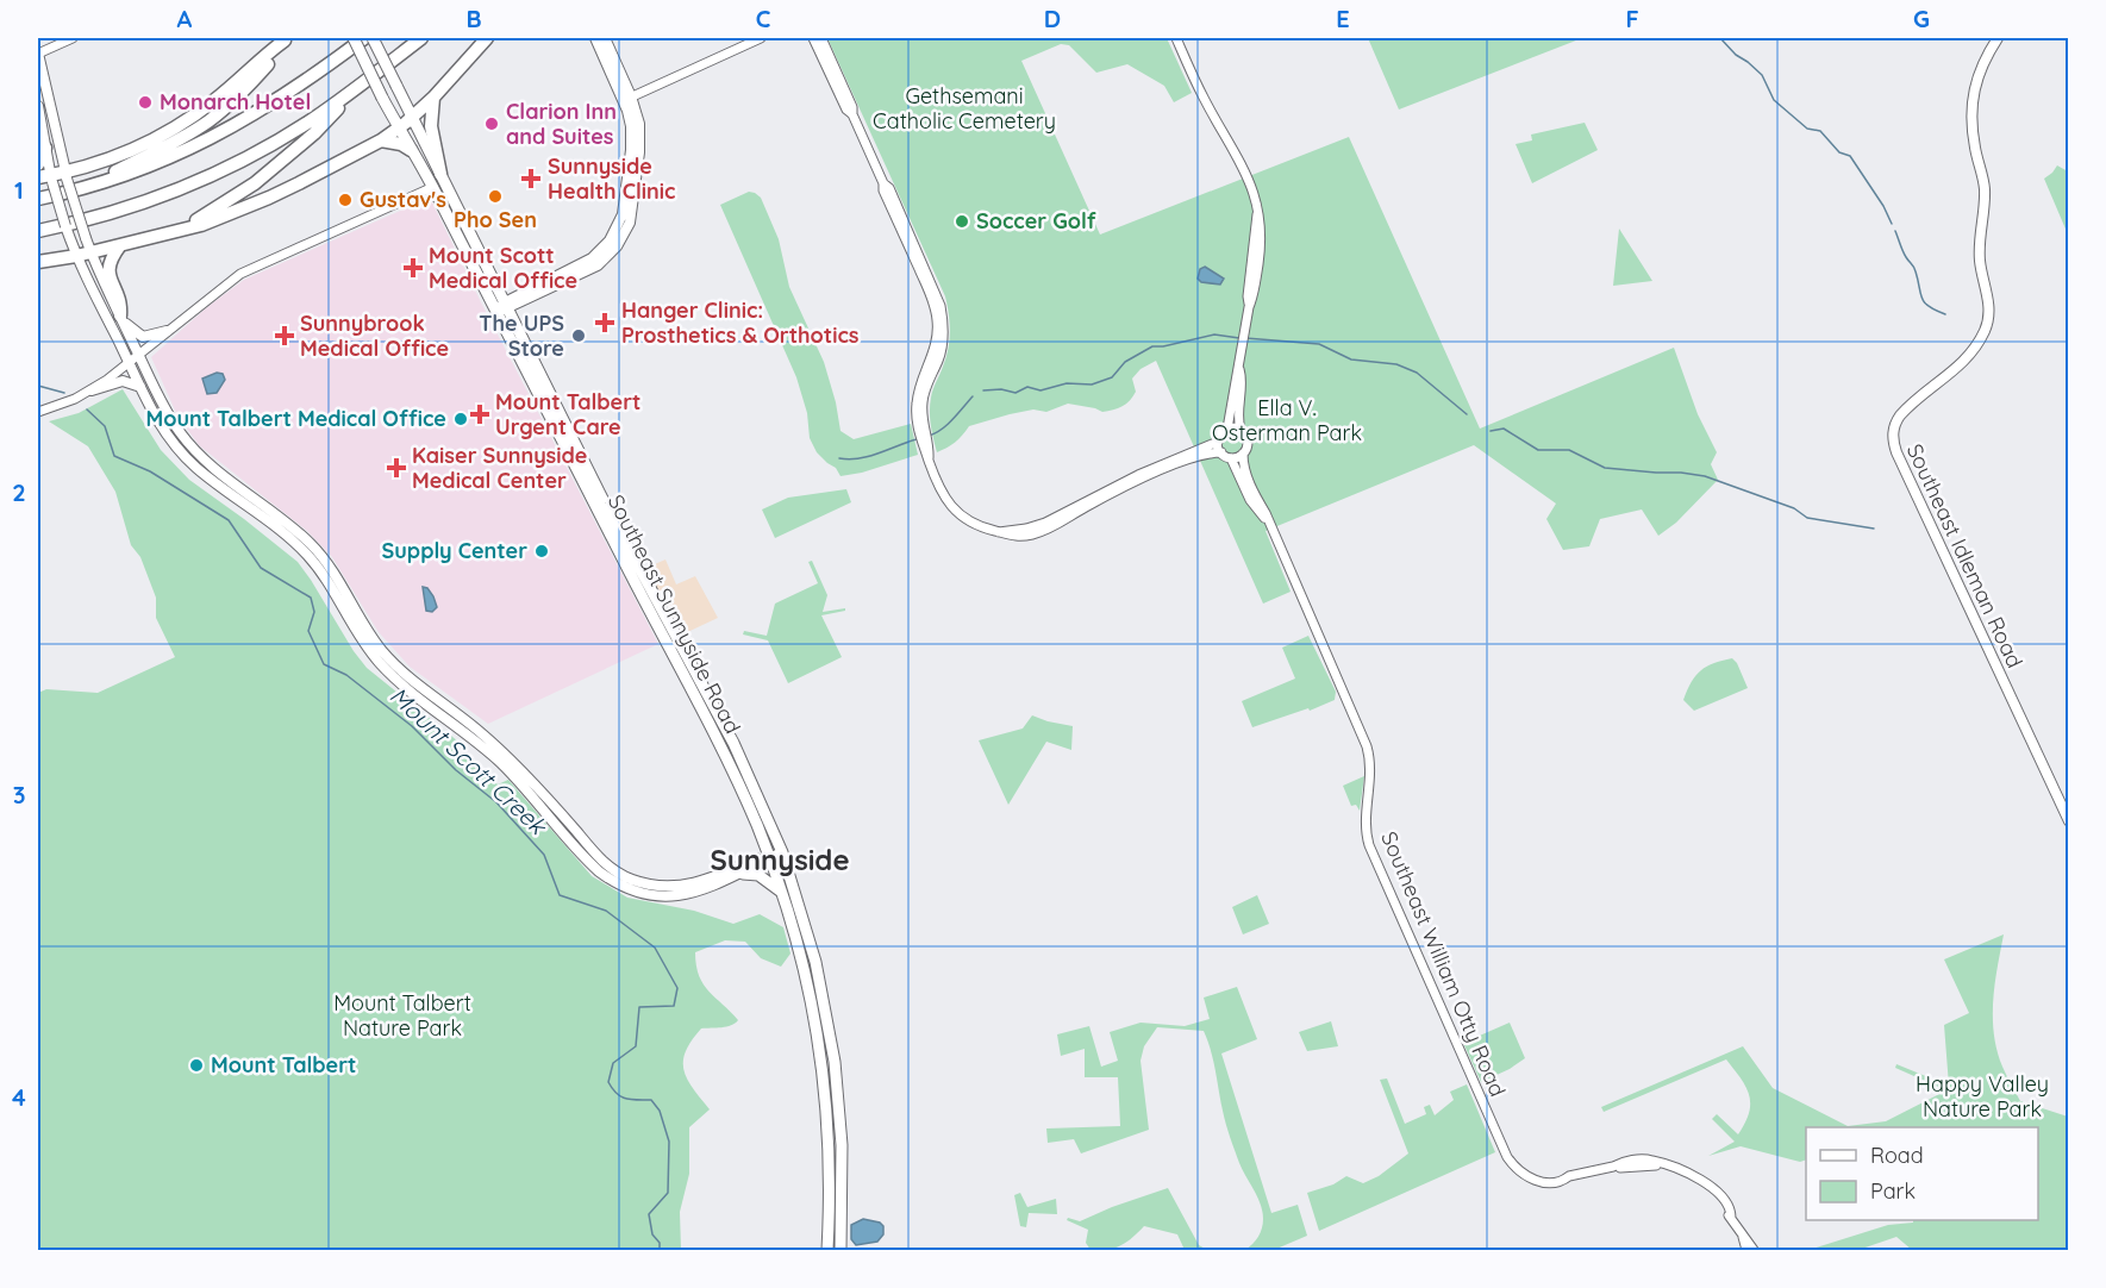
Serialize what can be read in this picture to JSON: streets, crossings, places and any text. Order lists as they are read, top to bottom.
{
  "streets": {
    "main road": ["Southeast Idleman Road", "Southeast Sunnyside Road"],
    "street": ["Southeast William Otty Road"]
  },
  "districts": ["Sunnyside"],
  "water": ["Mount Scott Creek"],
  "parks": [
    "Gethsemani Catholic Cemetery",
    "Ella V. Osterman Park",
    "Mount Talbert Nature Park",
    "Happy Valley Nature Park"
  ],
  "places": {
    "other": [
      "Monarch Hotel",
      "Clarion Inn and Suites",
      "Pho Sen",
      "Gustav's",
      "Soccer Golf",
      "The UPS Store",
      "Mount Talbert Medical Office",
      "Supply Center",
      "Mount Talbert"
    ],
    "health": [
      "Sunnyside Health Clinic",
      "Mount Scott Medical Office",
      "Hanger Clinic: Prosthetics & Orthotics",
      "Sunnybrook Medical Office",
      "Mount Talbert Urgent Care",
      "Kaiser Sunnyside Medical Center"
    ]
  },
  "legend": ["Road", "Park"],
  "grid": {
    "columns": [
      "A",
      "B",
      "C",
      "D",
      "E",
      "F",
      "G"
    ],
    "rows": [
      "1",
      "2",
      "3",
      "4"
    ]
  }
}
